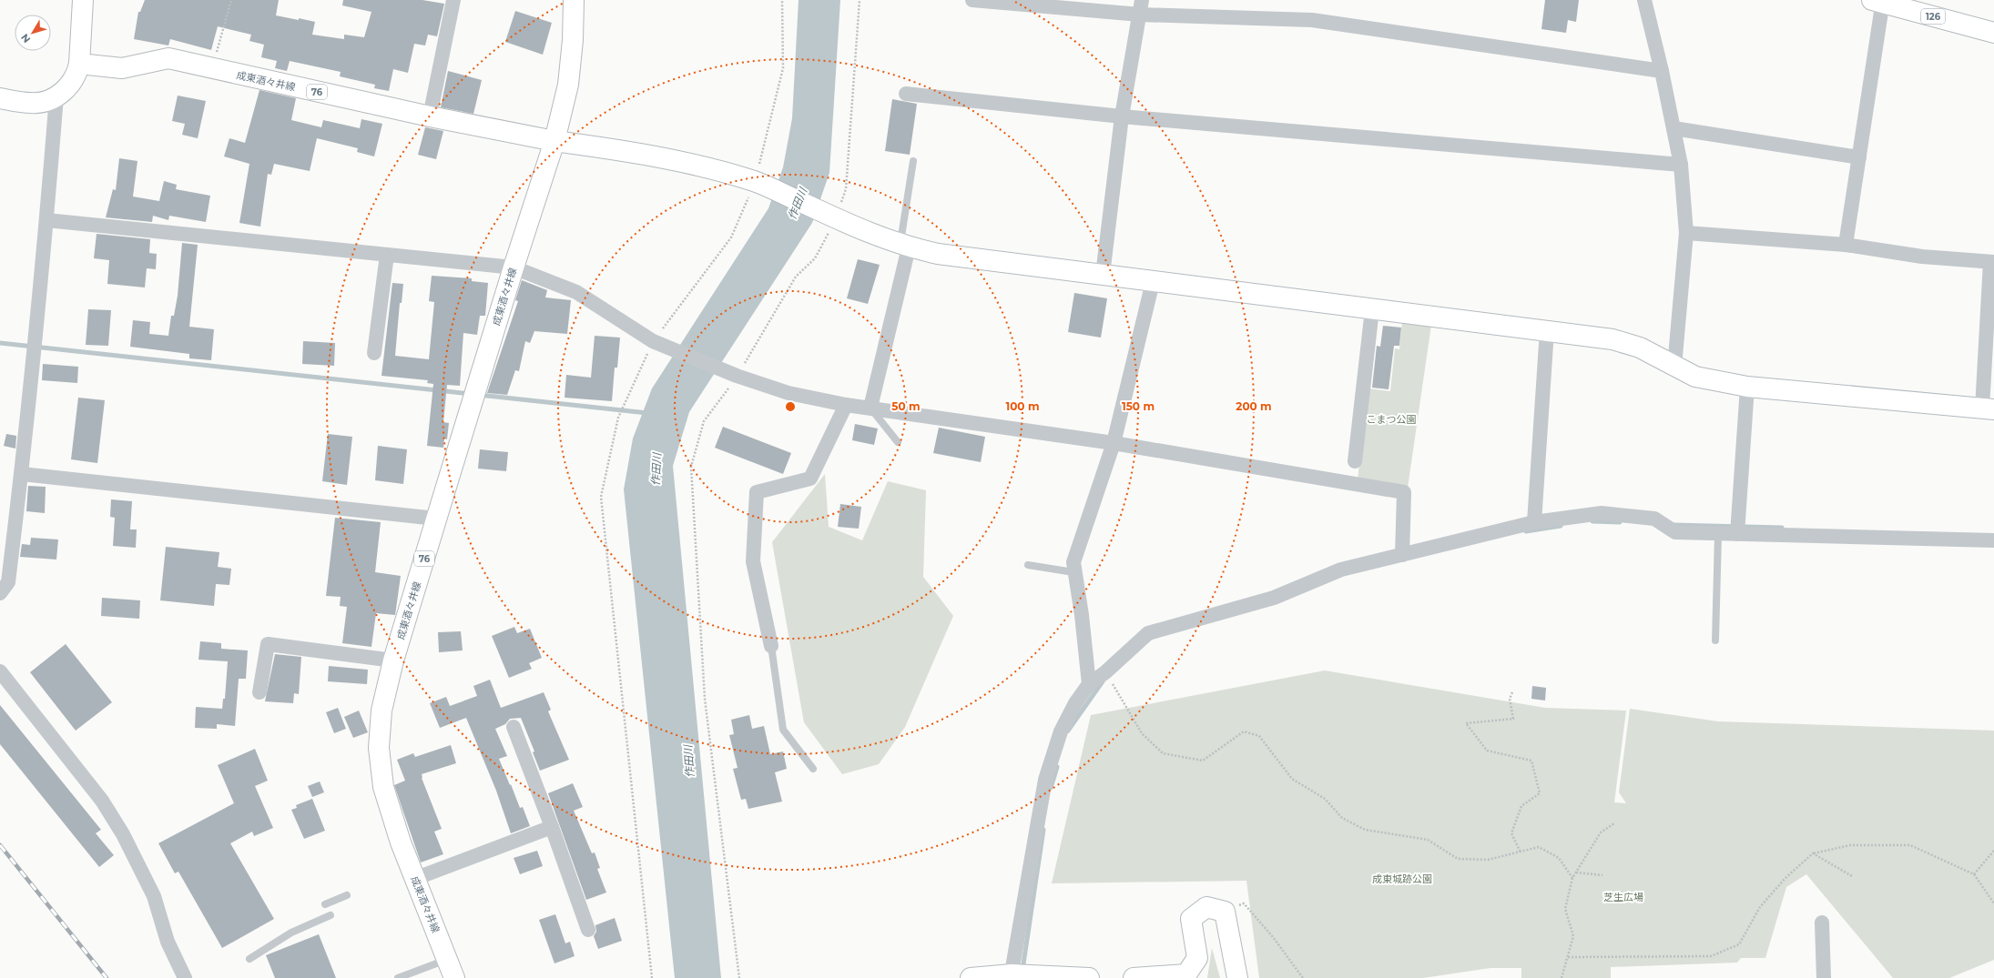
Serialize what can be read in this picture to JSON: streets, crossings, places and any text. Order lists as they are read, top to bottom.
{
  "streets": {
    "main road": ["126", "成東酒々井線", "76"]
  },
  "water": ["作田川"],
  "parks": ["こまつ公園", "成東城跡公園", "芝生広場"],
  "north": "bottom left",
  "rings": [
    "50 m",
    "100 m",
    "150 m",
    "200 m"
  ]
}
